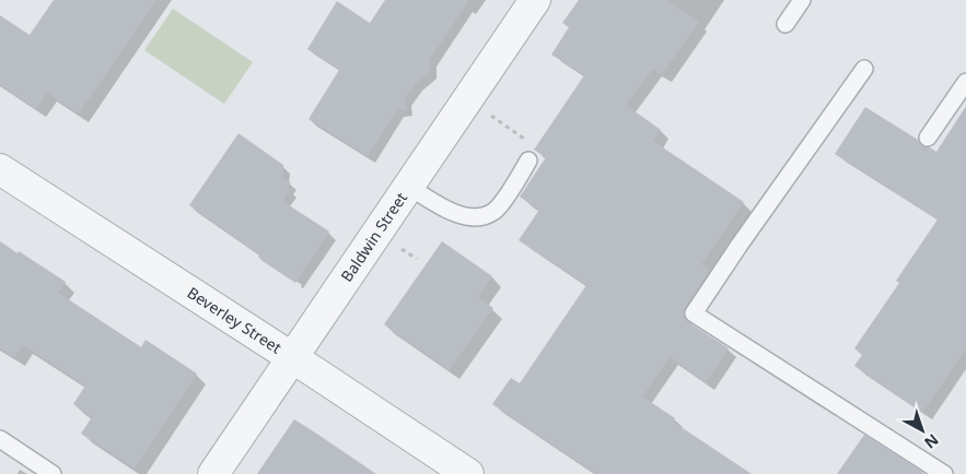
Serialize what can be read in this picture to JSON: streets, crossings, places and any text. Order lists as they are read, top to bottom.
{
  "streets": {
    "street": ["Baldwin Street", "Beverley Street"]
  },
  "crossings": [
    ["Baldwin Street", "Beverley Street"]
  ],
  "north": "bottom right"
}
